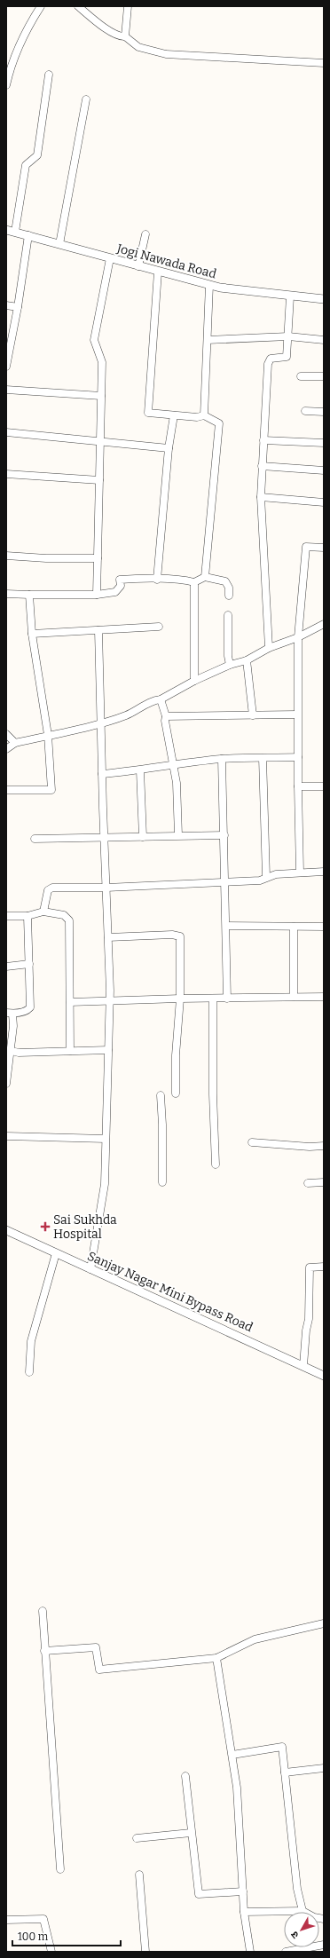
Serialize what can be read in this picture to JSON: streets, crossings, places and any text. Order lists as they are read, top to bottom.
{
  "streets": {
    "street": ["Jogi Nawada Road", "Sanjay Nagar Mini Bypass Road"]
  },
  "places": {
    "health": ["Sai Sukhda Hospital"]
  },
  "scale_bar": "100 m",
  "north": "bottom left"
}
